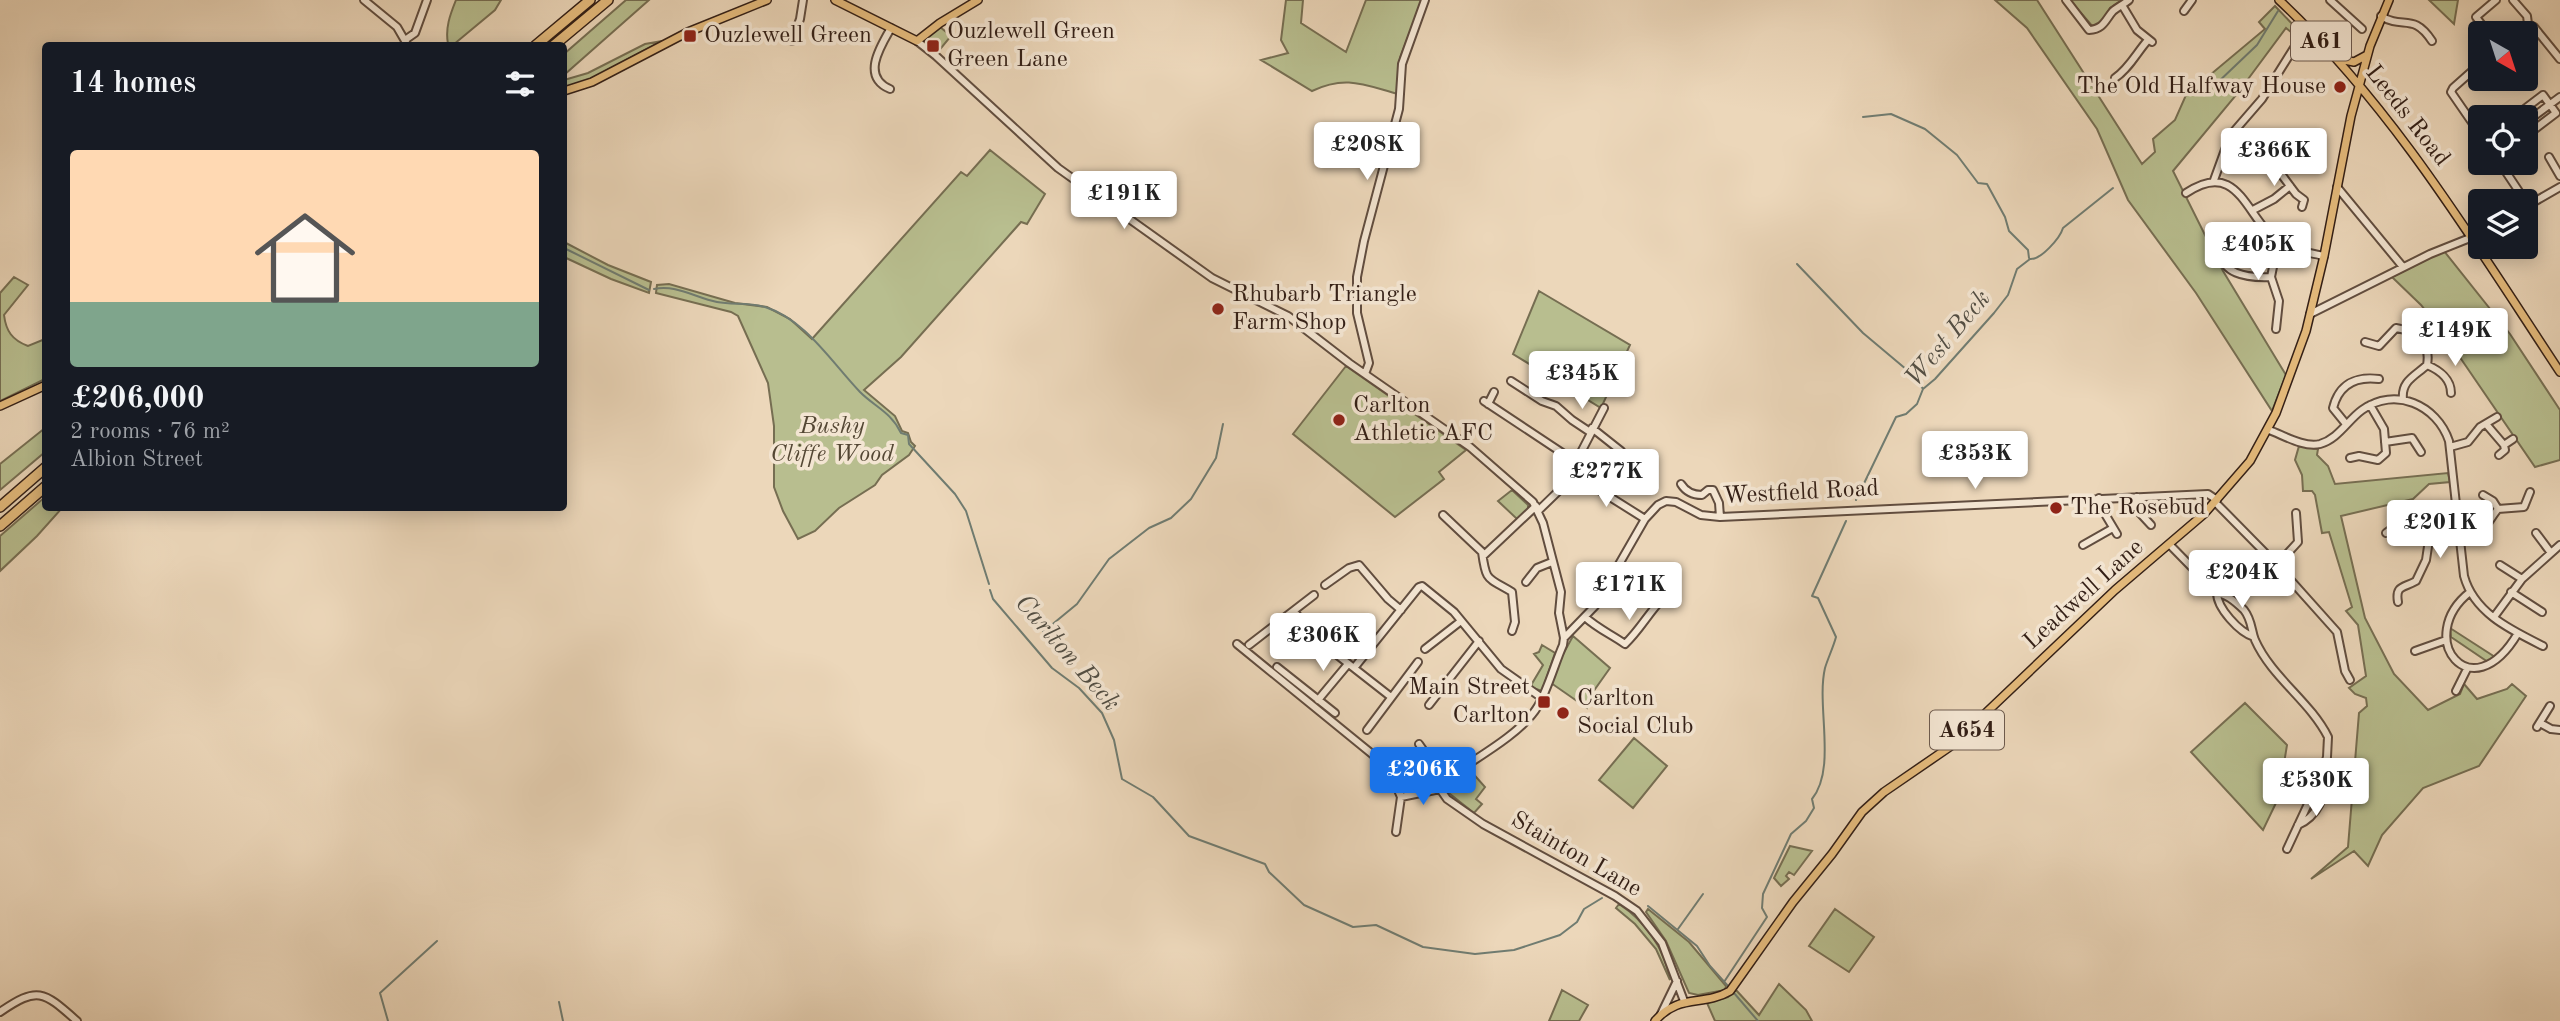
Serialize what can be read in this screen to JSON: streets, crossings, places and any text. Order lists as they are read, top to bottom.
{
  "streets": {
    "main road": [
      "A61",
      "Leeds Road",
      "Leadwell Lane",
      "A654"
    ],
    "street": ["Westfield Road", "Stainton Lane"]
  },
  "crossings": [
    ["Leeds Road", "Leadwell Lane"],
    ["Leeds Road", "A654"],
    ["Westfield Road", "Leadwell Lane"],
    ["Leadwell Lane", "A654"],
    ["Leadwell Lane", "Stainton Lane"]
  ],
  "water": ["West Beck", "Carlton Beck"],
  "parks": ["Bushy Cliffe Wood"],
  "places": {
    "transit": ["Ouzlewell Green", "Ouzlewell Green Green Lane", "Main Street Carlton"],
    "other": [
      "The Old Halfway House",
      "Rhubarb Triangle Farm Shop",
      "Carlton Athletic AFC",
      "The Rosebud",
      "Carlton Social Club"
    ]
  },
  "north": "bottom right",
  "page": {
    "heading": "14 homes",
    "price": [
      "£208K",
      "£366K",
      "£191K",
      "£405K",
      "£149K",
      "£345K",
      "£353K",
      "£277K",
      "£201K",
      "£204K",
      "£171K",
      "£306K",
      "£206K",
      "£530K"
    ],
    "list": [
      {
        "name": "£206,000",
        "note": "2 rooms · 76 m² · Albion Street"
      }
    ]
  }
}
